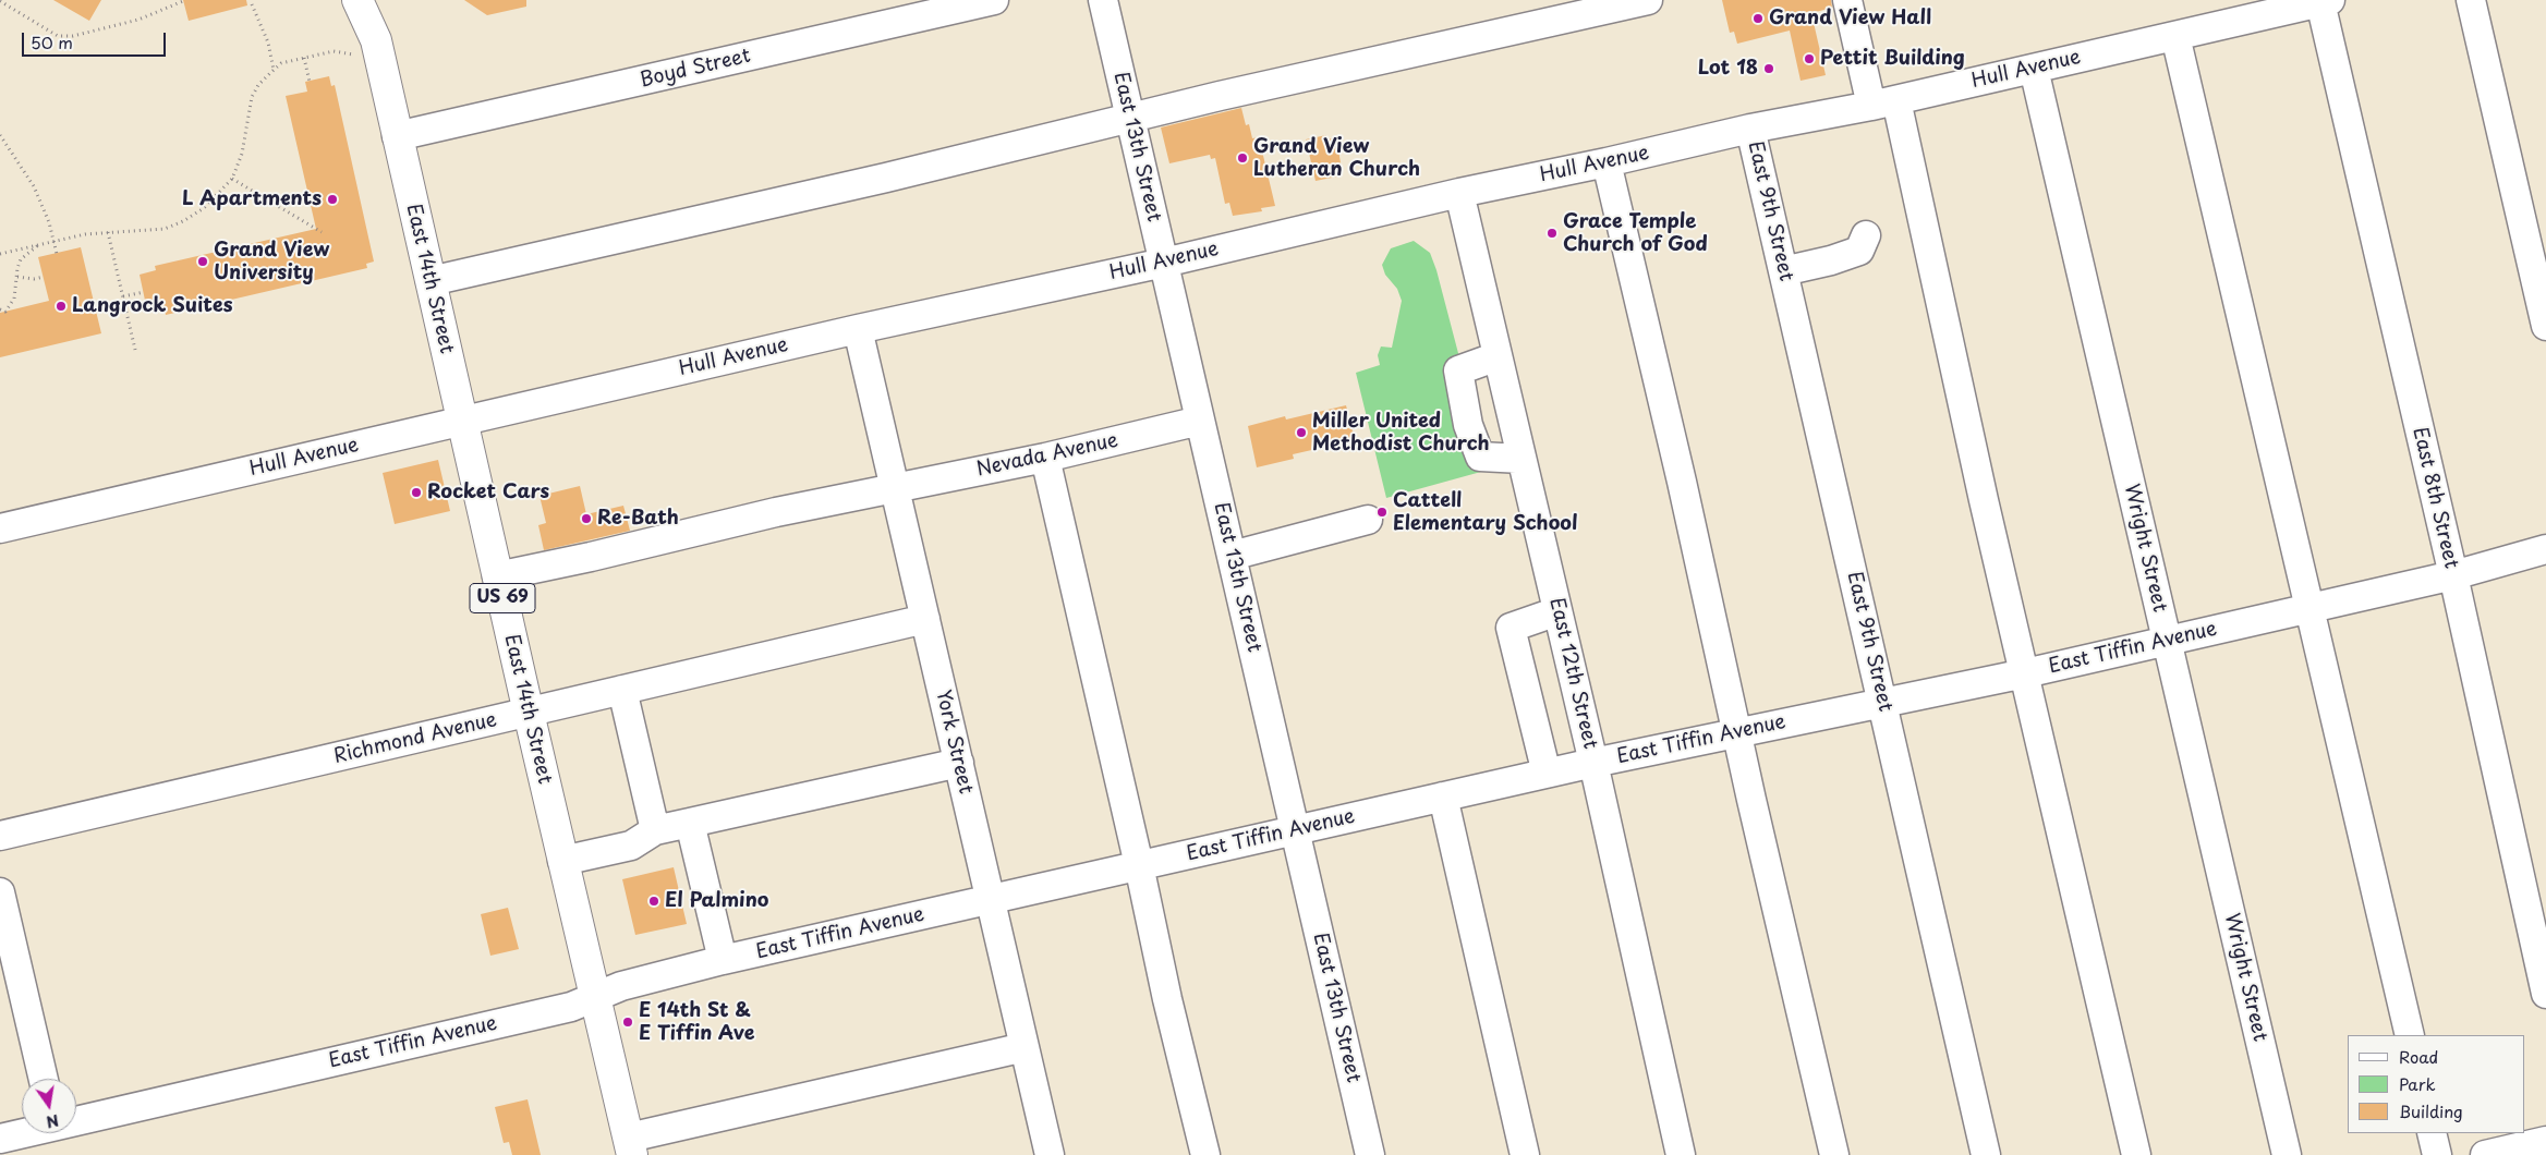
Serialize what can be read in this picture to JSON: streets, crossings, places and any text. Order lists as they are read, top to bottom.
{
  "streets": {
    "main road": ["East 14th Street", "US 69"],
    "street": [
      "Boyd Street",
      "Hull Avenue",
      "East 13th Street",
      "East 9th Street",
      "Nevada Avenue",
      "East 8th Street",
      "Wright Street",
      "East Tiffin Avenue",
      "East 12th Street",
      "Richmond Avenue",
      "York Street"
    ]
  },
  "crossings": [
    ["Boyd Street", "East 14th Street"],
    ["Hull Avenue", "East 13th Street"],
    ["Hull Avenue", "East 9th Street"],
    ["Hull Avenue", "East 14th Street"],
    ["Hull Avenue", "East 8th Street"],
    ["Hull Avenue", "Wright Street"],
    ["Hull Avenue", "East 12th Street"],
    ["Hull Avenue", "York Street"],
    ["East 13th Street", "Nevada Avenue"],
    ["East 13th Street", "East Tiffin Avenue"],
    ["East 9th Street", "East Tiffin Avenue"],
    ["East 14th Street", "Nevada Avenue"],
    ["East 14th Street", "East Tiffin Avenue"],
    ["East 14th Street", "Richmond Avenue"],
    ["Nevada Avenue", "York Street"],
    ["East 8th Street", "East Tiffin Avenue"],
    ["Wright Street", "East Tiffin Avenue"],
    ["East Tiffin Avenue", "East 12th Street"],
    ["East Tiffin Avenue", "York Street"],
    ["Richmond Avenue", "York Street"]
  ],
  "places": [
    "Grand View Hall",
    "Pettit Building",
    "Lot 18",
    "Grand View Lutheran Church",
    "L Apartments",
    "Grace Temple Church of God",
    "Grand View University",
    "Langrock Suites",
    "Miller United Methodist Church",
    "Rocket Cars",
    "Cattell Elementary School",
    "Re-Bath",
    "El Palmino",
    "E 14th St & E Tiffin Ave"
  ],
  "legend": ["Road", "Park", "Building"],
  "scale_bar": "50 m",
  "north": "bottom"
}
